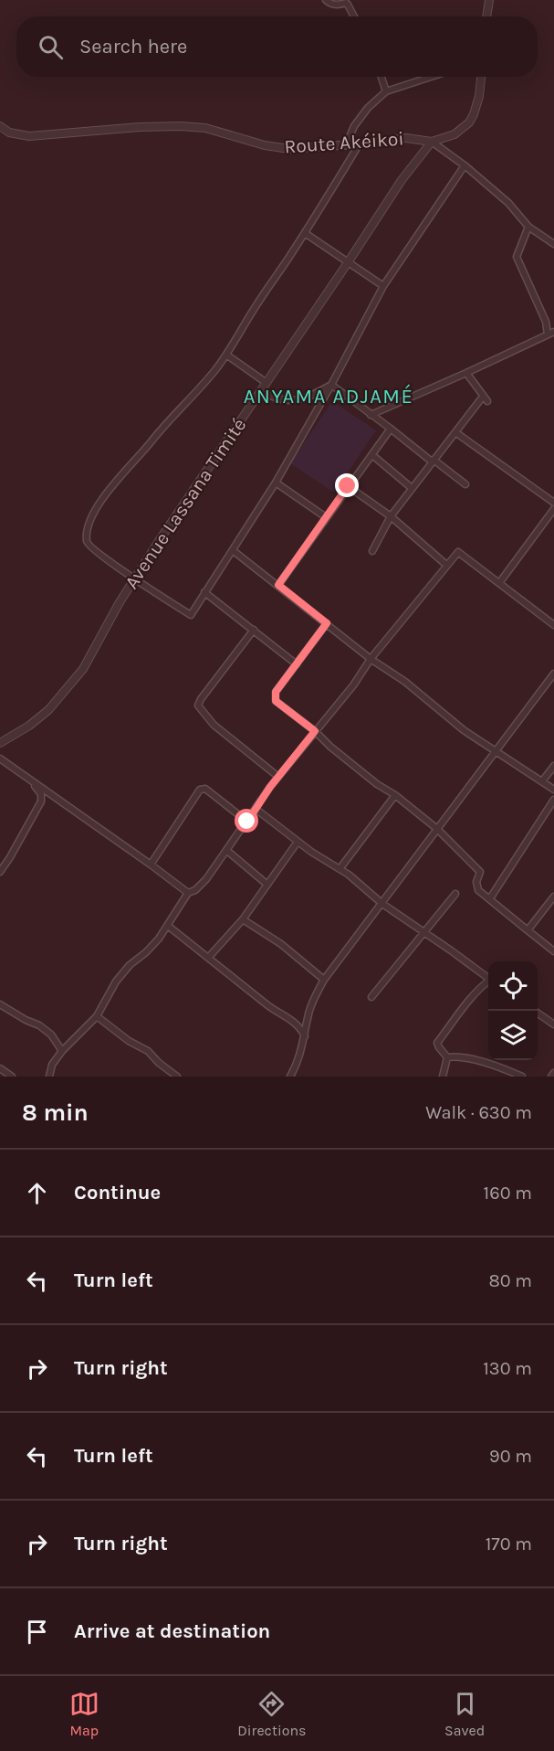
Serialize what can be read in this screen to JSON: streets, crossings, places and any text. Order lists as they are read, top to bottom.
{
  "streets": {
    "street": ["Route Akéikoi", "Avenue Lassana Timité"]
  },
  "crossings": [
    ["Route Akéikoi", "Avenue Lassana Timité"]
  ],
  "districts": ["ANYAMA ADJAMÉ"],
  "page": {
    "search": "Search here",
    "heading": ["8 min", "Walk · 630 m"],
    "list": [
      ["Continue", "160 m"],
      ["Turn left", "80 m"],
      ["Turn right", "130 m"],
      ["Turn left", "90 m"],
      ["Turn right", "170 m"],
      "Arrive at destination"
    ],
    "nav": ["Map", "Directions", "Saved"]
  }
}
